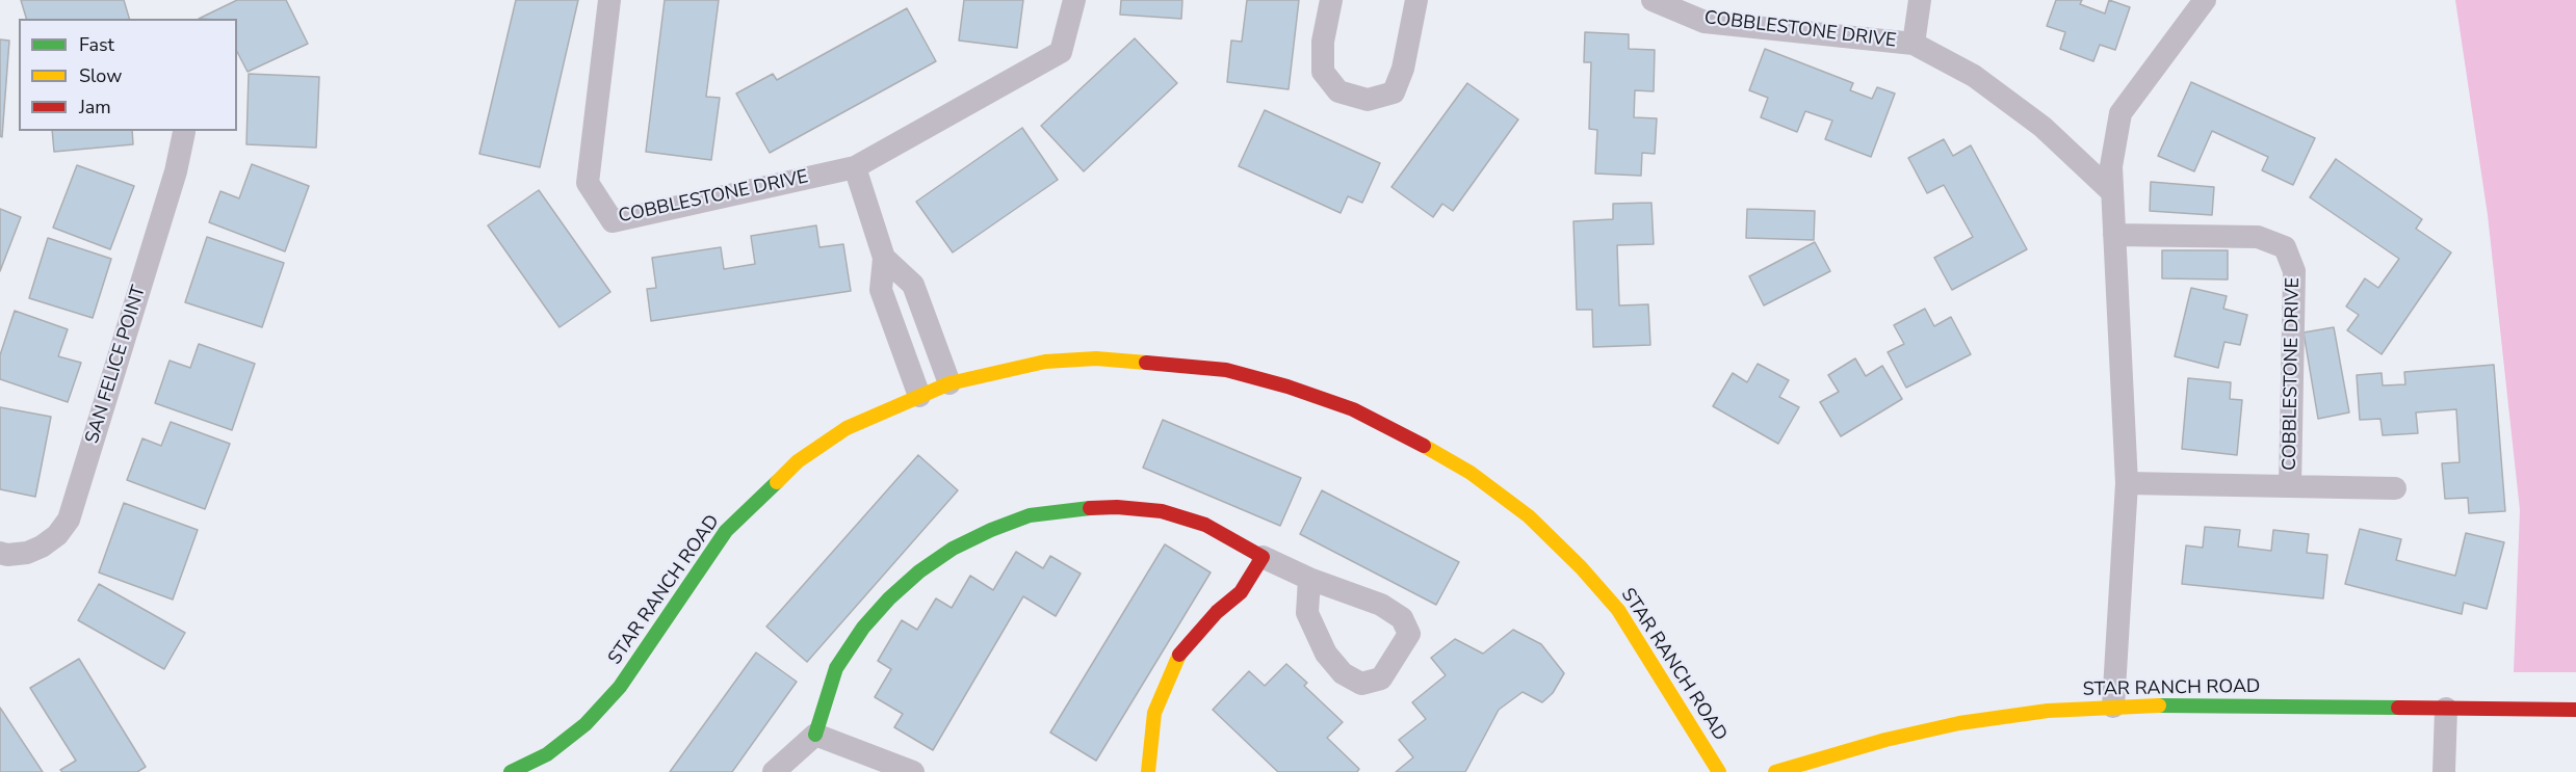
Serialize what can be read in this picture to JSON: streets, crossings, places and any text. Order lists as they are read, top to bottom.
{
  "streets": {
    "street": ["COBBLESTONE DRIVE", "SAN FELICE POINT", "STAR RANCH ROAD"]
  },
  "legend": ["Fast", "Slow", "Jam"]
}
